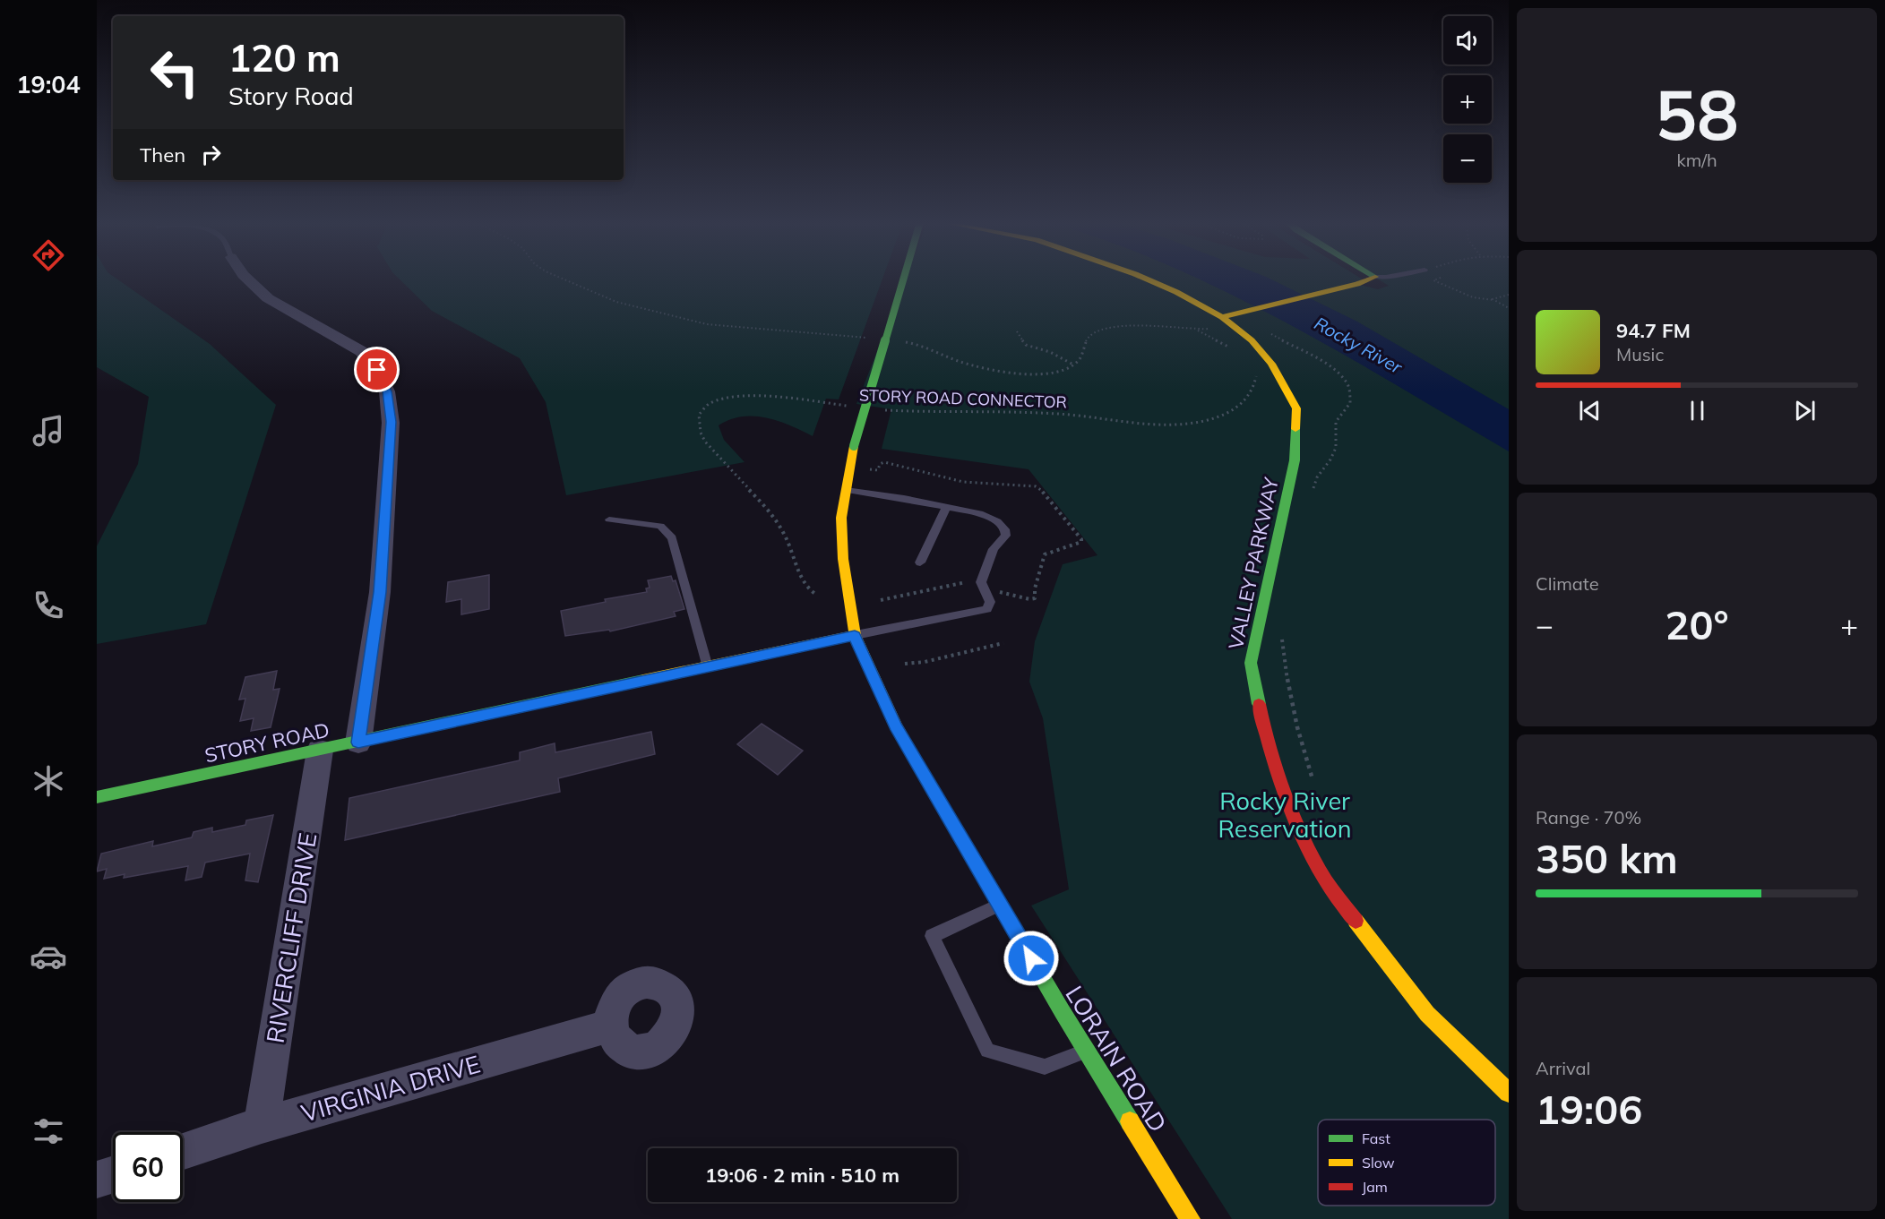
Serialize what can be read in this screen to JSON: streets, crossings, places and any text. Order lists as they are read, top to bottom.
{
  "streets": {
    "street": [
      "VALLEY PARKWAY",
      "STORY ROAD",
      "RIVERCLIFF DRIVE",
      "LORAIN ROAD",
      "VIRGINIA DRIVE"
    ],
    "path": ["STORY ROAD CONNECTOR"]
  },
  "crossings": [
    ["STORY ROAD", "RIVERCLIFF DRIVE"],
    ["STORY ROAD", "LORAIN ROAD"],
    ["RIVERCLIFF DRIVE", "VIRGINIA DRIVE"]
  ],
  "water": ["Rocky River"],
  "parks": ["Rocky River Reservation"],
  "legend": ["Fast", "Slow", "Jam"],
  "page": {
    "tabs": "19:04",
    "tile": [
      ["58", "km/h"],
      "Climate",
      ["Range · 70%", "350 km"],
      ["Arrival", "19:06"]
    ],
    "map_buttons": ["+", "−"],
    "turn": ["120 m", "Story Road"],
    "then": "Then",
    "song": ["94.7 FM", "Music"],
    "heat": ["−", "20°", "+"],
    "limit": "60",
    "trip": "19:06 · 2 min · 510 m"
  }
}
